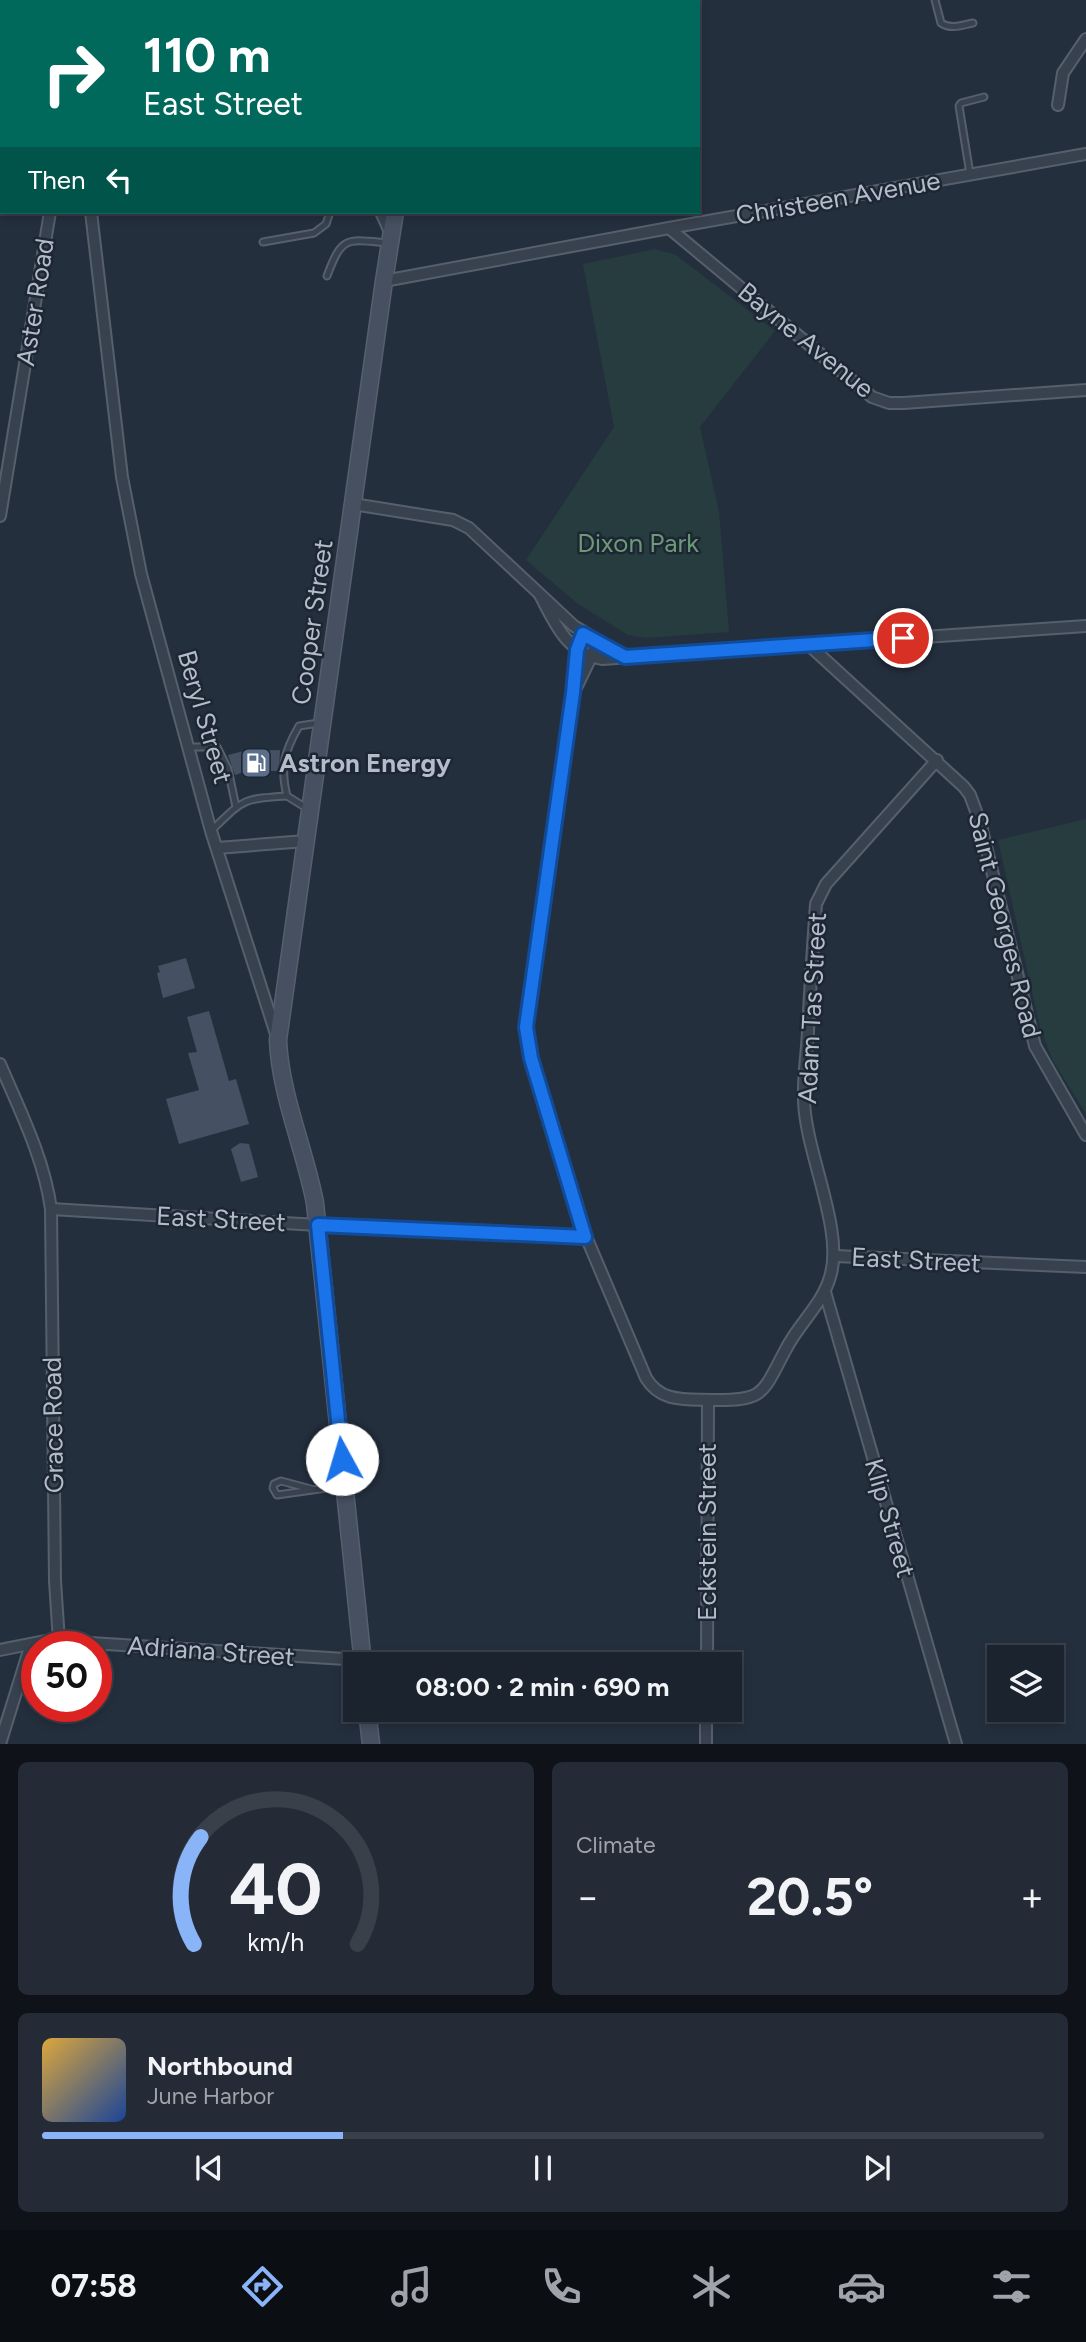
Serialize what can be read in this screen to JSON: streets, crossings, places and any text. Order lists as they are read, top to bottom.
{
  "streets": {
    "main road": ["Cooper Street", "Beryl Street"],
    "street": [
      "Christeen Avenue",
      "Aster Road",
      "Bayne Avenue",
      "Saint Georges Road",
      "Adam Tas Street",
      "East Street",
      "Grace Road",
      "Klip Street",
      "Eckstein Street",
      "Adriana Street"
    ]
  },
  "crossings": [
    ["Christeen Avenue", "Bayne Avenue"],
    ["Christeen Avenue", "Cooper Street"],
    ["Cooper Street", "Beryl Street"],
    ["Beryl Street", "East Street"],
    ["Saint Georges Road", "Adam Tas Street"],
    ["Adam Tas Street", "East Street"],
    ["East Street", "Grace Road"],
    ["East Street", "Klip Street"],
    ["East Street", "Eckstein Street"]
  ],
  "parks": ["Dixon Park"],
  "places": {
    "fuel station": ["Astron Energy"]
  },
  "page": {
    "turn": ["110 m", "East Street"],
    "then": "Then",
    "limit": "50",
    "trip": "08:00 · 2 min · 690 m",
    "tile": "Climate",
    "heat": ["−", "20.5°", "+"],
    "song": ["Northbound", "June Harbor"],
    "tabs": "07:58",
    "gauge": ["40", "km/h"]
  }
}
